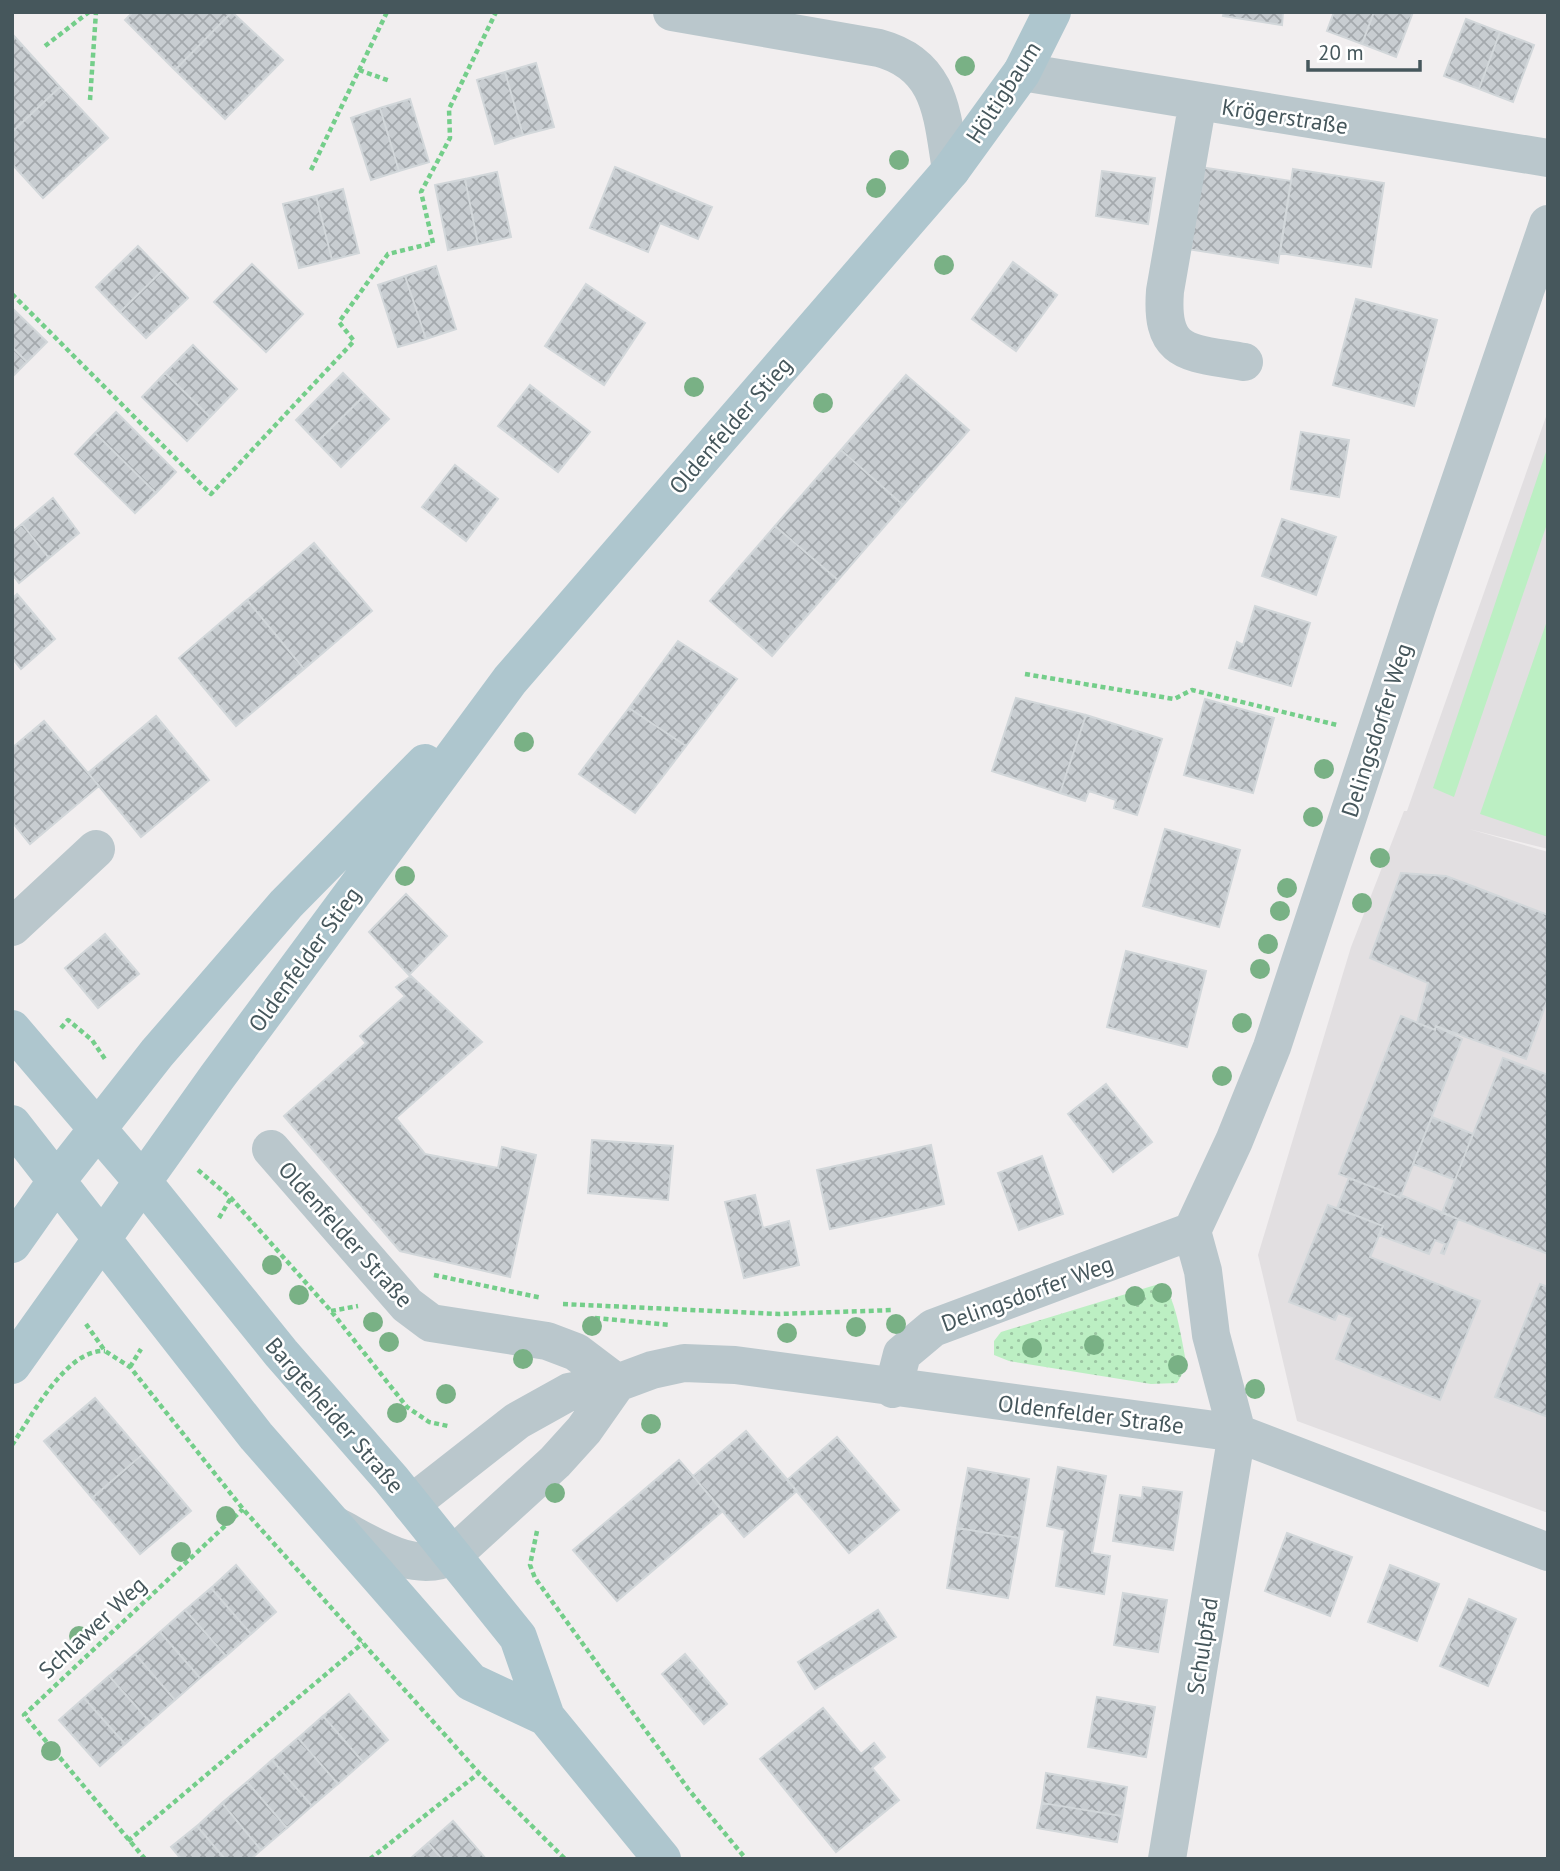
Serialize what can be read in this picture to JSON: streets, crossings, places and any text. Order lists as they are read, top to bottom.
{
  "streets": {
    "main road": ["Höltigbaum", "Oldenfelder Stieg", "Bargteheider Straße"],
    "street": [
      "Krögerstraße",
      "Delingsdorfer Weg",
      "Oldenfelder Straße",
      "Schulpfad"
    ],
    "path": ["Schlawer Weg"]
  },
  "crossings": [
    ["Höltigbaum", "Krögerstraße"],
    ["Höltigbaum", "Oldenfelder Stieg"],
    ["Oldenfelder Stieg", "Bargteheider Straße"],
    ["Delingsdorfer Weg", "Oldenfelder Straße"],
    ["Oldenfelder Straße", "Bargteheider Straße"],
    ["Oldenfelder Straße", "Schulpfad"]
  ],
  "scale_bar": "20 m"
}
